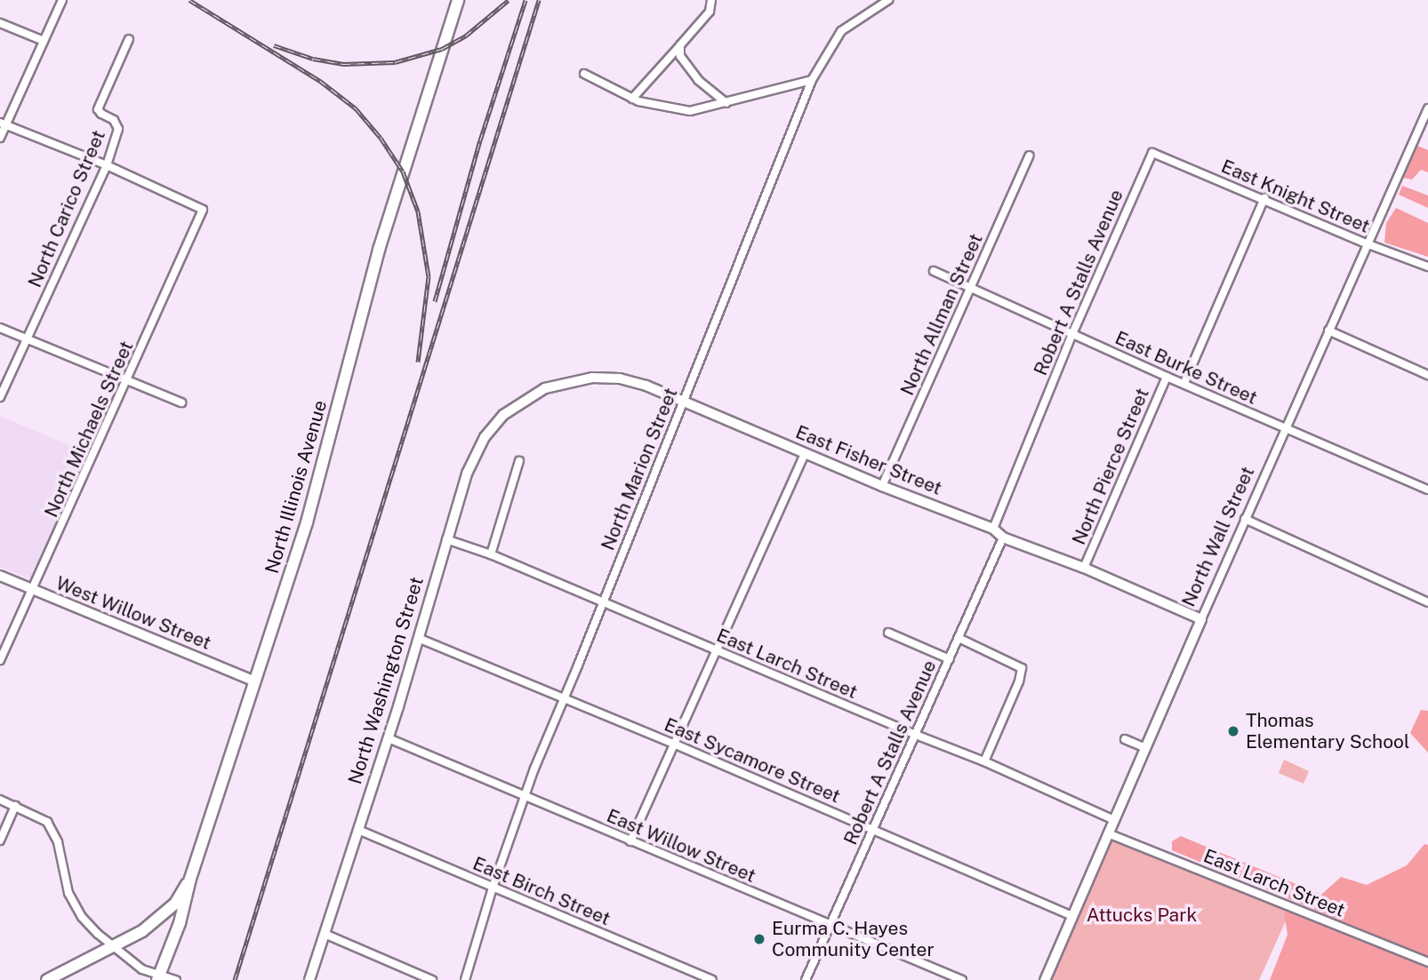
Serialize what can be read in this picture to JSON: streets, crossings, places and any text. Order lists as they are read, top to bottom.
{
  "streets": {
    "main road": ["North Illinois Avenue"],
    "street": [
      "East Knight Street",
      "North Carico Street",
      "Robert A Stalls Avenue",
      "North Allman Street",
      "East Burke Street",
      "North Michaels Street",
      "East Fisher Street",
      "North Pierce Street",
      "North Marion Street",
      "North Wall Street",
      "West Willow Street",
      "East Larch Street",
      "North Washington Street",
      "East Sycamore Street",
      "East Willow Street",
      "East Birch Street"
    ]
  },
  "crossings": [
    ["East Knight Street", "Robert A Stalls Avenue"],
    ["East Knight Street", "North Wall Street"],
    ["North Carico Street", "North Michaels Street"],
    ["Robert A Stalls Avenue", "East Burke Street"],
    ["Robert A Stalls Avenue", "East Fisher Street"],
    ["Robert A Stalls Avenue", "East Larch Street"],
    ["Robert A Stalls Avenue", "East Sycamore Street"],
    ["Robert A Stalls Avenue", "East Willow Street"],
    ["North Allman Street", "East Burke Street"],
    ["North Allman Street", "East Fisher Street"],
    ["East Burke Street", "North Pierce Street"],
    ["East Burke Street", "North Wall Street"],
    ["North Michaels Street", "West Willow Street"],
    ["East Fisher Street", "North Pierce Street"],
    ["East Fisher Street", "North Marion Street"],
    ["East Fisher Street", "North Wall Street"],
    ["East Fisher Street", "North Washington Street"],
    ["North Marion Street", "East Larch Street"],
    ["North Marion Street", "East Sycamore Street"],
    ["North Marion Street", "East Willow Street"],
    ["North Marion Street", "East Birch Street"],
    ["North Illinois Avenue", "West Willow Street"],
    ["North Wall Street", "East Larch Street"],
    ["North Wall Street", "East Sycamore Street"],
    ["East Larch Street", "North Washington Street"],
    ["North Washington Street", "East Sycamore Street"],
    ["North Washington Street", "East Willow Street"],
    ["North Washington Street", "East Birch Street"]
  ],
  "parks": ["Attucks Park"],
  "places": ["Thomas Elementary School", "Eurma C. Hayes Community Center"]
}
